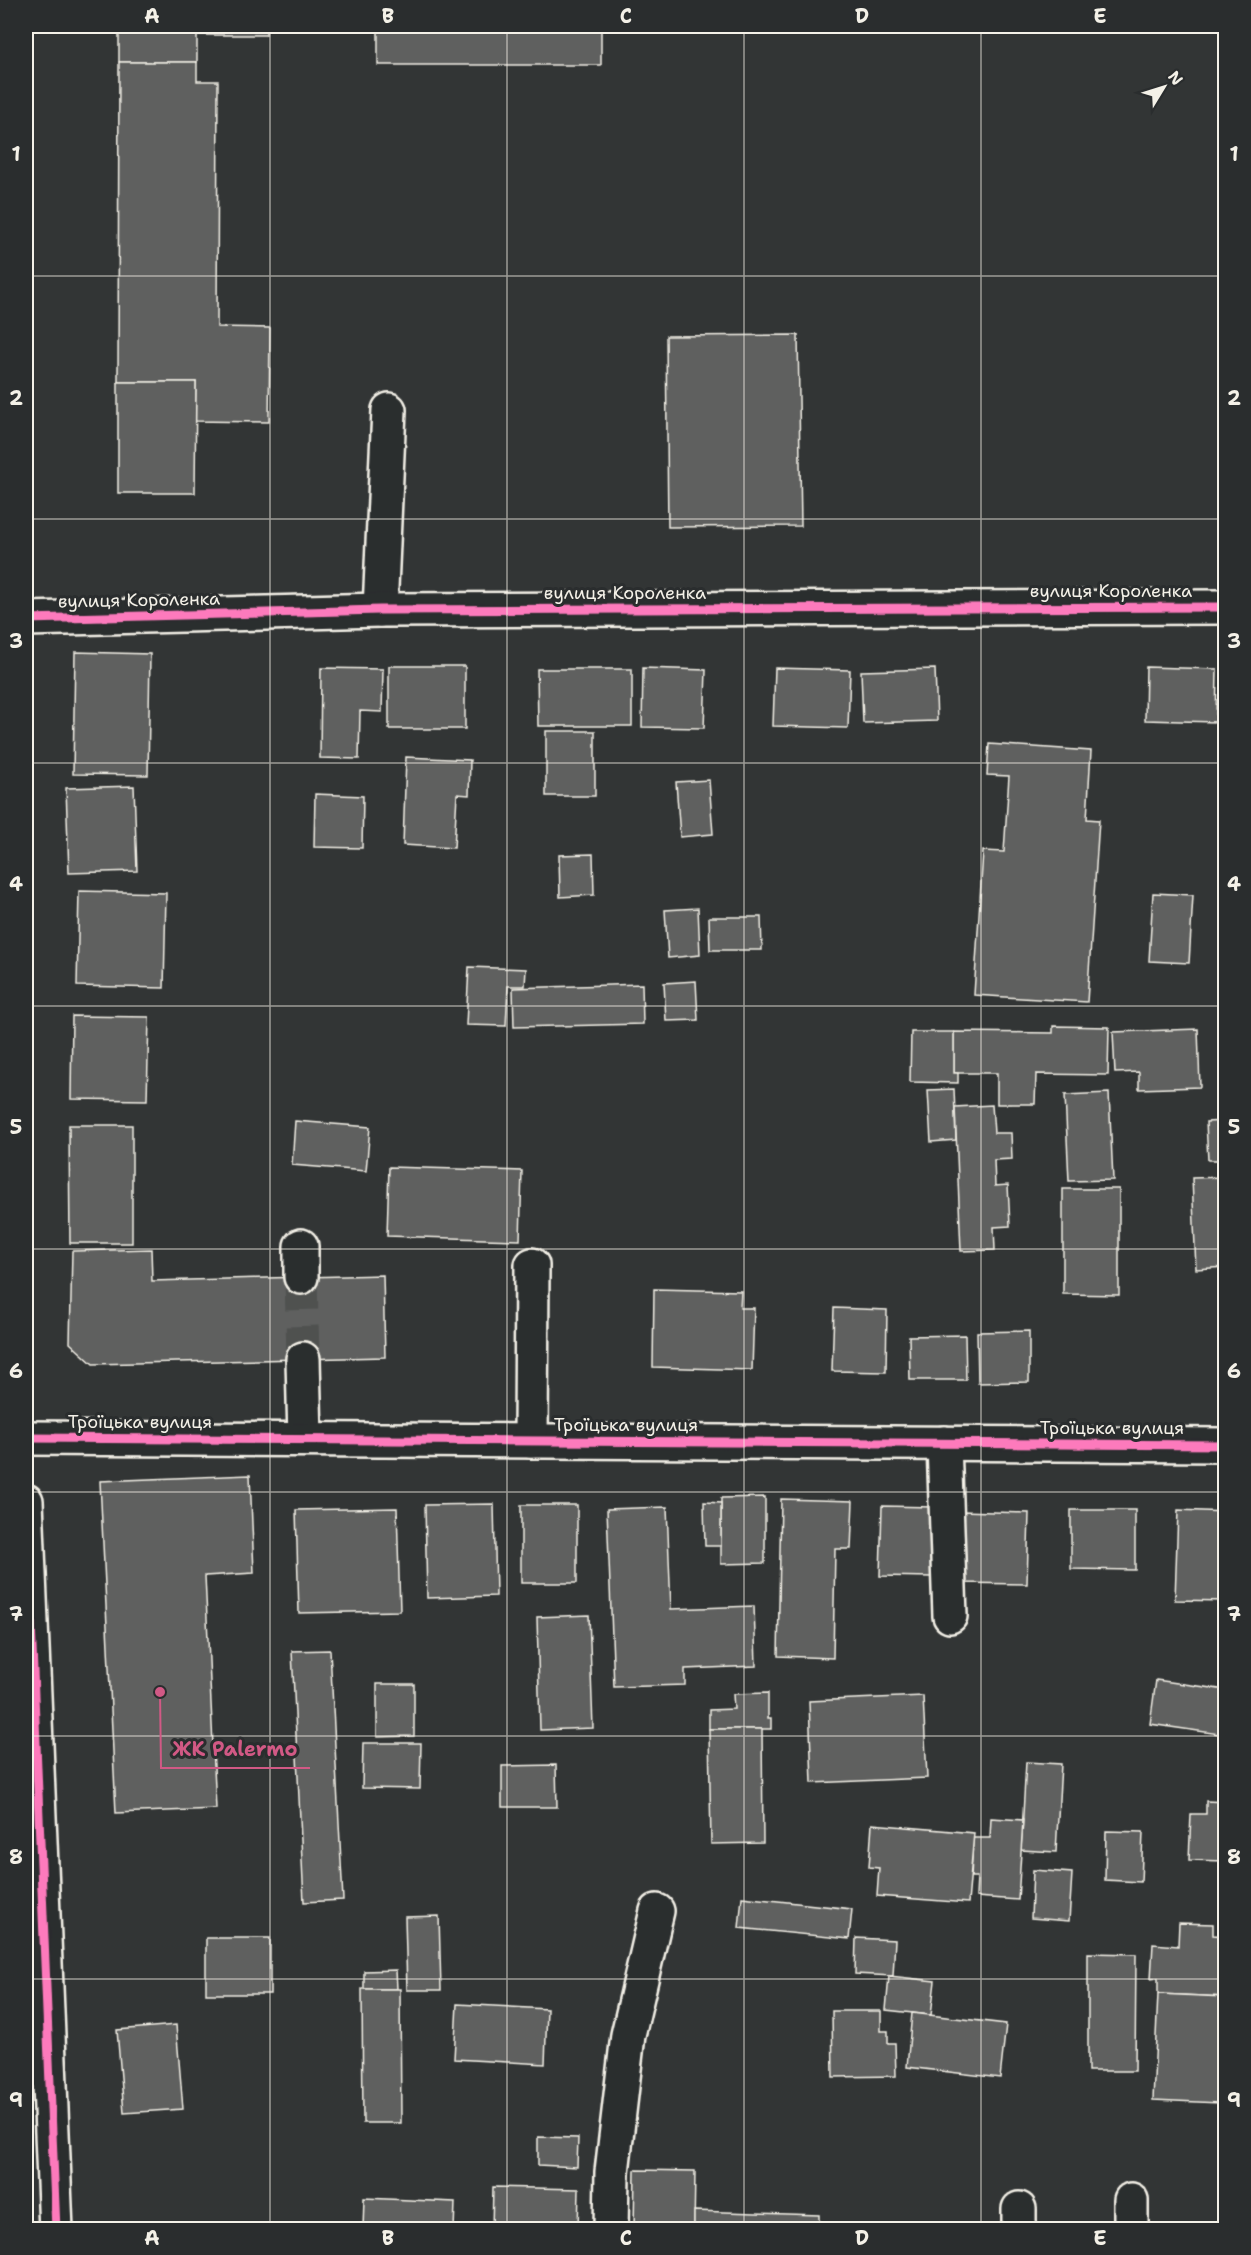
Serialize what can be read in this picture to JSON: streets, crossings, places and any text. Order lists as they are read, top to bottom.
{
  "streets": {
    "street": ["вулиця Короленка", "Троїцька вулиця"]
  },
  "places": ["ЖК Palermo"],
  "north": "top right",
  "grid": {
    "columns": [
      "A",
      "B",
      "C",
      "D",
      "E"
    ],
    "rows": [
      "1",
      "2",
      "3",
      "4",
      "5",
      "6",
      "7",
      "8",
      "9"
    ]
  }
}
